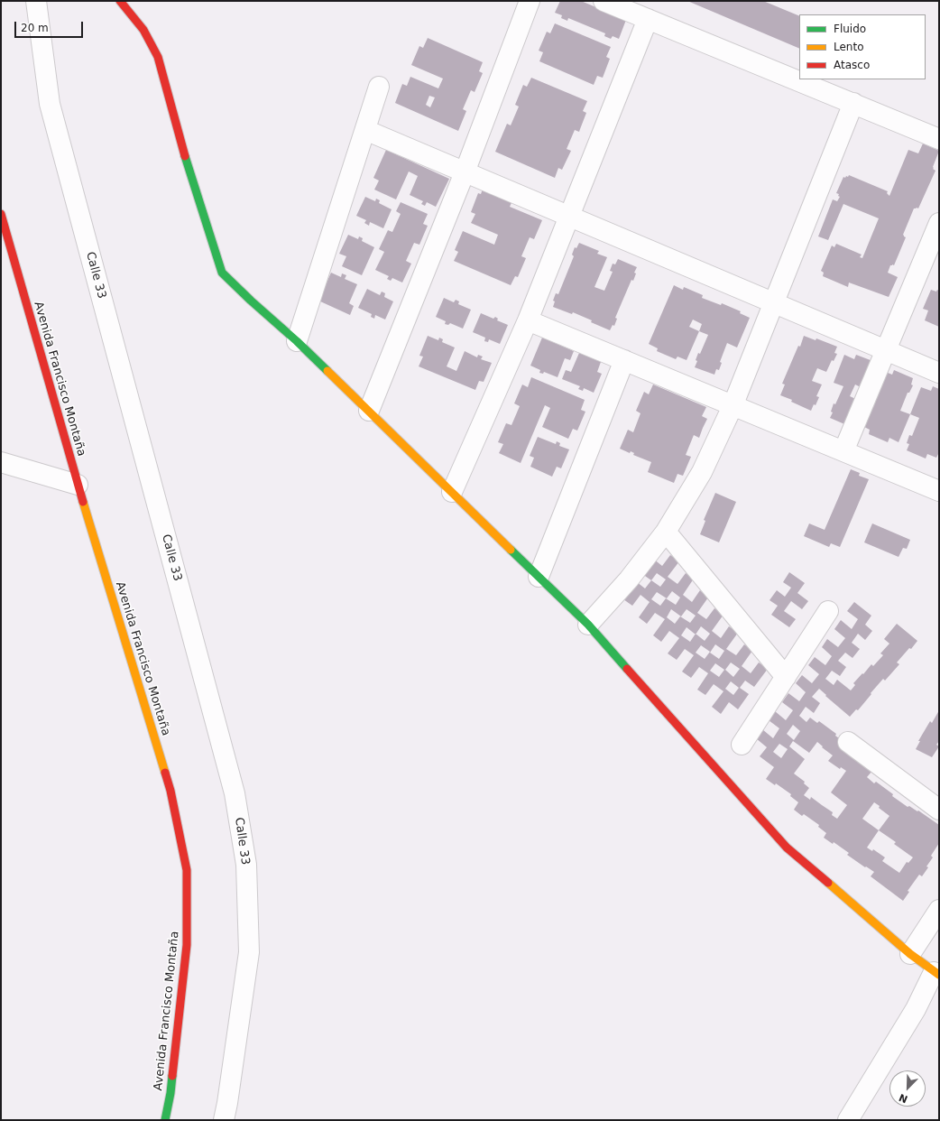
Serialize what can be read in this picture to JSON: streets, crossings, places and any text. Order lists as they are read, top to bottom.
{
  "streets": {
    "street": ["Calle 33", "Avenida Francisco Montaña"]
  },
  "legend": ["Fluido", "Lento", "Atasco"],
  "scale_bar": "20 m",
  "north": "bottom left"
}
